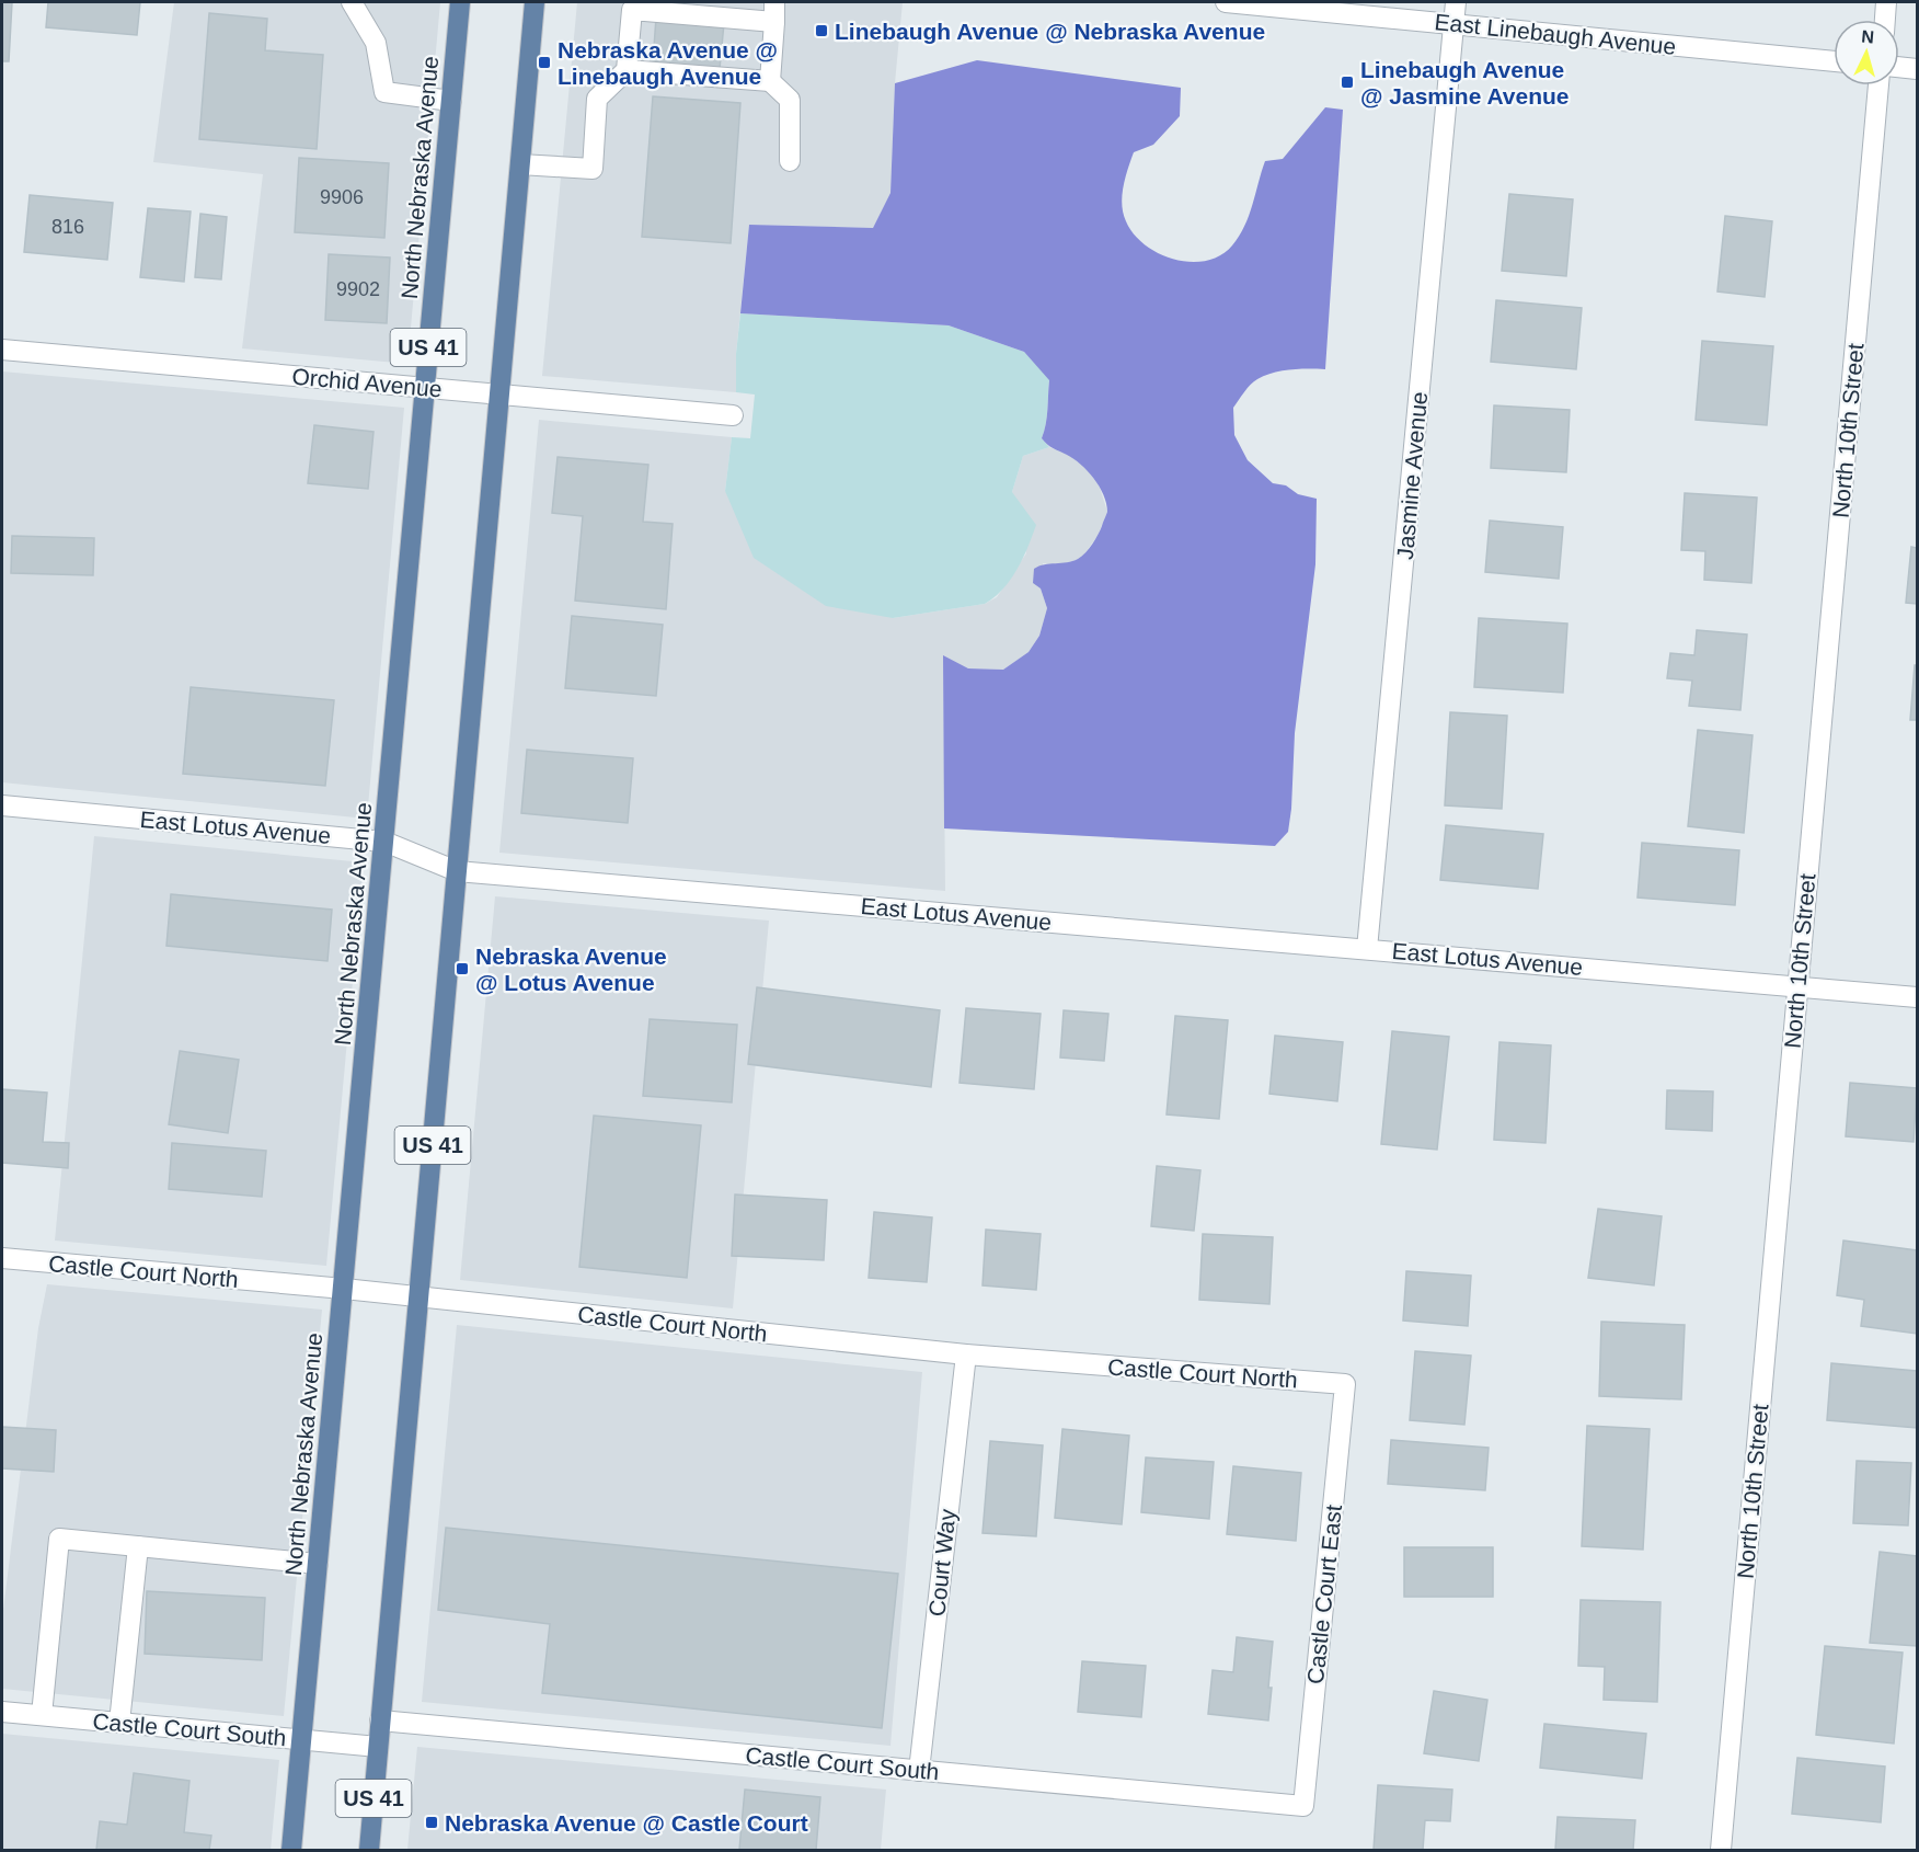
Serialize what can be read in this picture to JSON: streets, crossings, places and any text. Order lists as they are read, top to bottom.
{
  "streets": {
    "main road": ["North Nebraska Avenue", "US 41"],
    "street": [
      "East Linebaugh Avenue",
      "Orchid Avenue",
      "North 10th Street",
      "Jasmine Avenue",
      "East Lotus Avenue",
      "Castle Court North",
      "Court Way",
      "Castle Court East",
      "Castle Court South"
    ]
  },
  "crossings": [
    ["East Linebaugh Avenue", "Jasmine Avenue"],
    ["North Nebraska Avenue", "Orchid Avenue"],
    ["North Nebraska Avenue", "East Lotus Avenue"],
    ["North Nebraska Avenue", "Castle Court North"],
    ["North Nebraska Avenue", "Castle Court South"],
    ["US 41", "Orchid Avenue"],
    ["US 41", "East Lotus Avenue"],
    ["US 41", "Castle Court North"],
    ["US 41", "Castle Court South"],
    ["North 10th Street", "East Lotus Avenue"],
    ["Jasmine Avenue", "East Lotus Avenue"],
    ["Castle Court North", "Court Way"],
    ["Castle Court North", "Castle Court East"],
    ["Court Way", "Castle Court South"],
    ["Castle Court East", "Castle Court South"]
  ],
  "places": {
    "transit": [
      "Linebaugh Avenue @ Nebraska Avenue",
      "Nebraska Avenue @ Linebaugh Avenue",
      "Linebaugh Avenue @ Jasmine Avenue",
      "Nebraska Avenue @ Lotus Avenue",
      "Nebraska Avenue @ Castle Court"
    ]
  },
  "house_numbers": ["9906", "816", "9902"],
  "north": "top"
}
